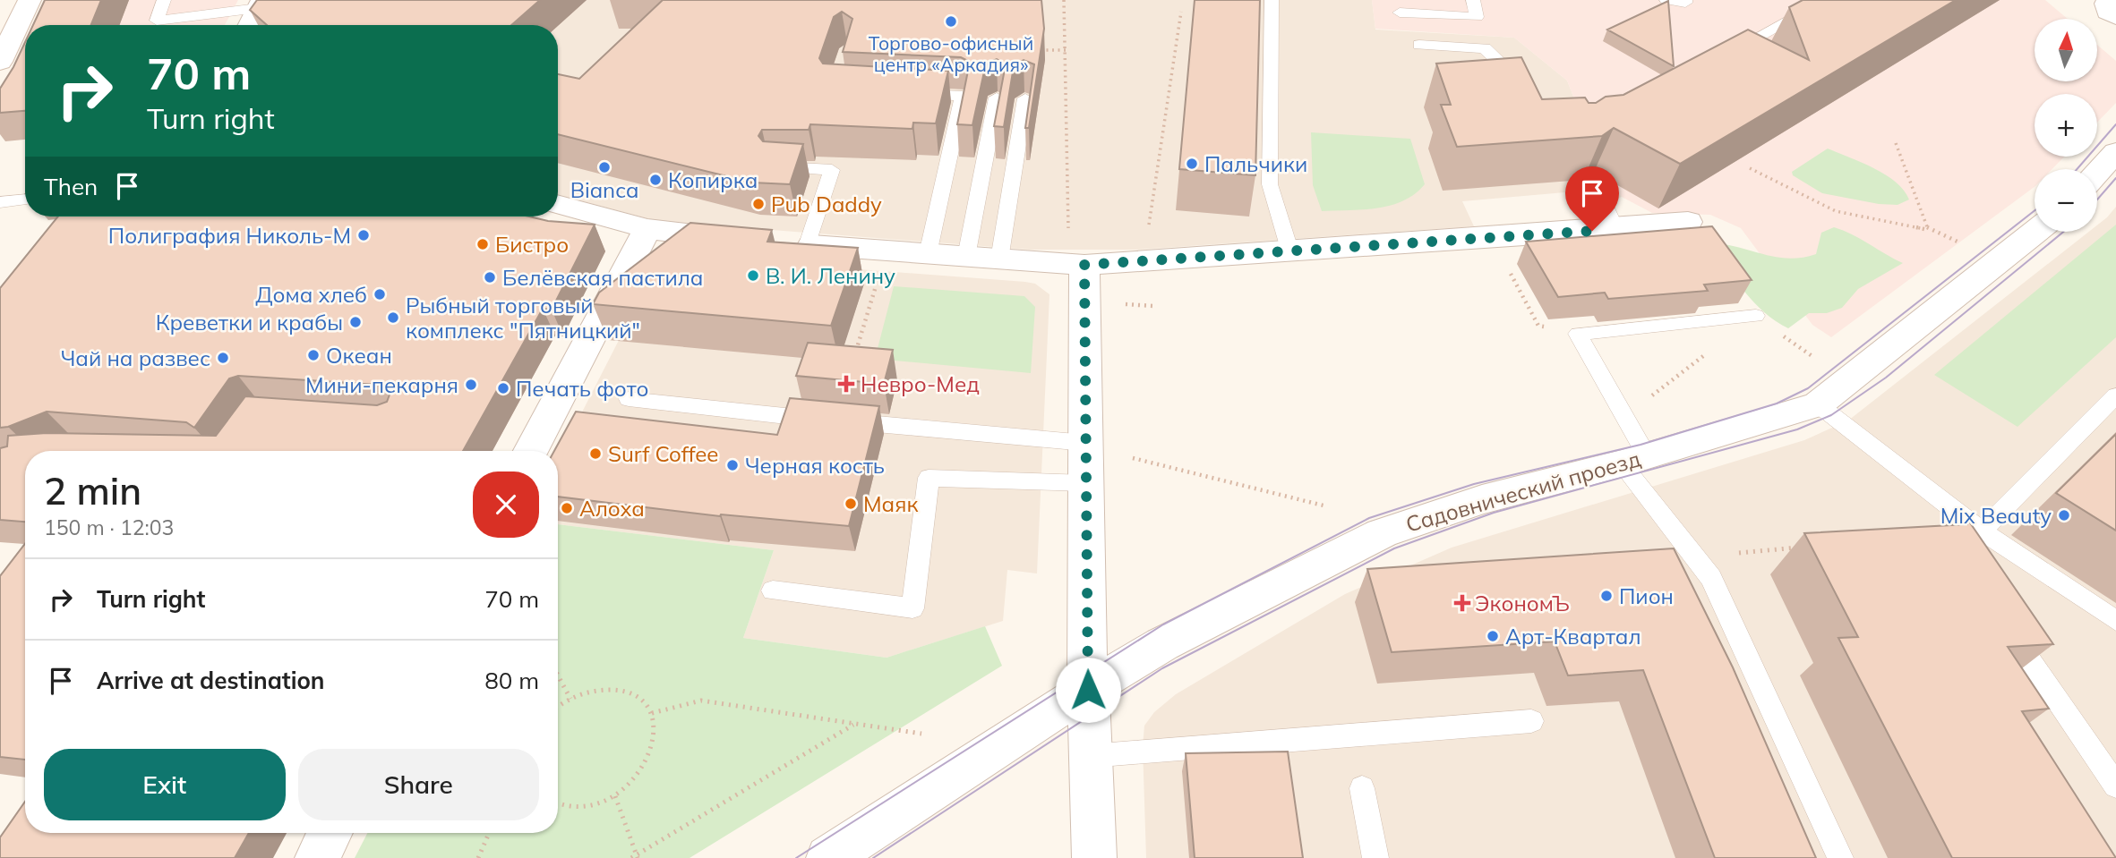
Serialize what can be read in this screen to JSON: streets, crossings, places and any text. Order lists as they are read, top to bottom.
{
  "streets": {
    "street": ["Садовнический проезд"]
  },
  "places": {
    "other": [
      "Торгово-офисный центр «Аркадия»",
      "Пальчики",
      "Bianca",
      "Копирка",
      "Pub Daddy",
      "Полиграфия Николь-М",
      "Бистро",
      "В. И. Ленину",
      "Белёвская пастила",
      "Дома хлеб",
      "Рыбный торговый комплекс \"Пятницкий\"",
      "Креветки и крабы",
      "Океан",
      "Чай на развес",
      "Мини-пекарня",
      "Печать фото",
      "Surf Coffee",
      "Черная кость",
      "Маяк",
      "Алоха",
      "Mix Beauty",
      "Пион",
      "Арт-Квартал"
    ],
    "health": ["Невро-Мед", "ЭкономЪ"]
  },
  "north": "top",
  "page": {
    "map_buttons": ["+", "−"],
    "turn": ["70 m", "Turn right"],
    "then": "Then",
    "heading": ["2 min", "150 m · 12:03"],
    "list": [
      {
        "name": "Turn right",
        "value": "70 m"
      },
      {
        "name": "Arrive at destination",
        "value": "80 m"
      }
    ],
    "buttons": ["Exit", "Share"]
  }
}
